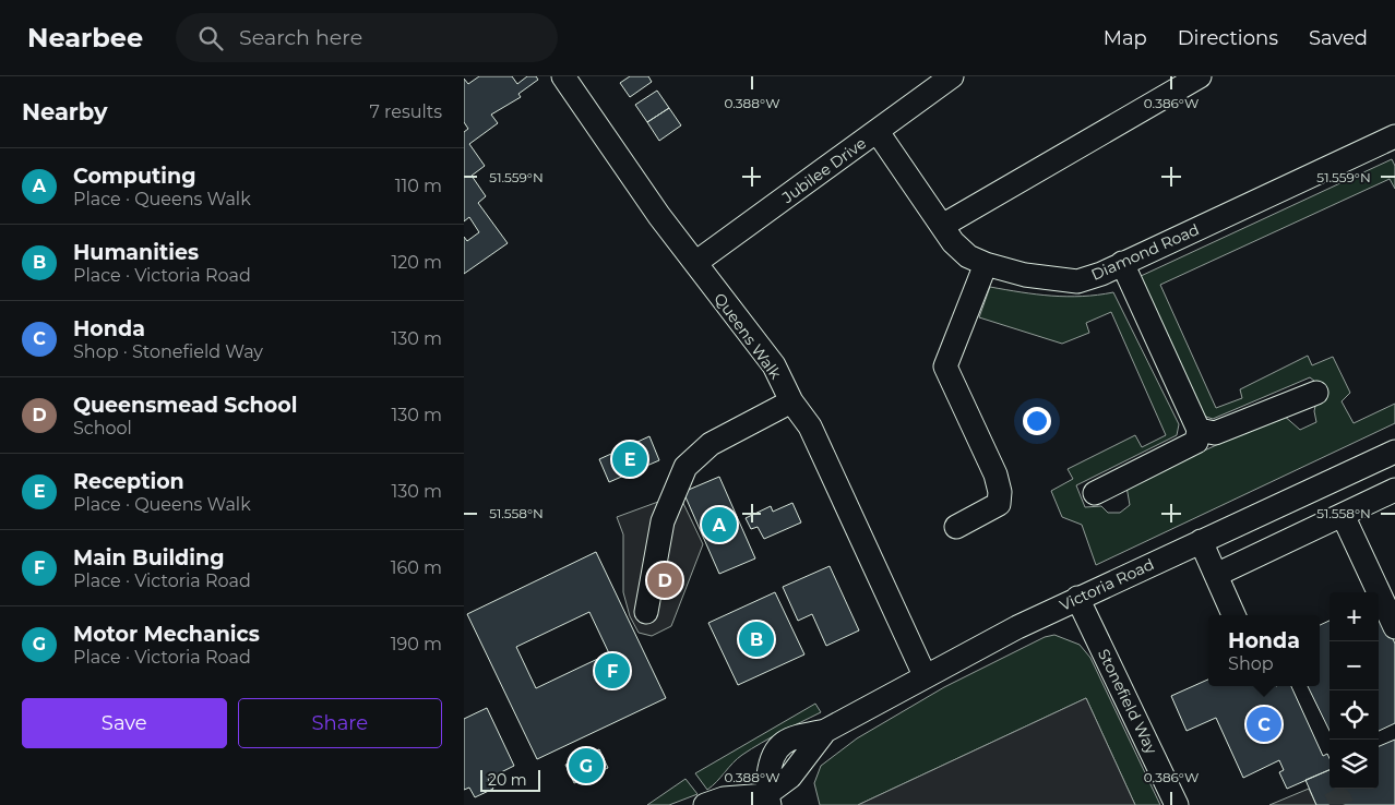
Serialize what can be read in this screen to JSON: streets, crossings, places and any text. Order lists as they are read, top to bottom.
{
  "streets": {
    "street": [
      "Jubilee Drive",
      "Diamond Road",
      "Queens Walk",
      "Victoria Road",
      "Stonefield Way"
    ]
  },
  "crossings": [
    ["Jubilee Drive", "Diamond Road"],
    ["Jubilee Drive", "Queens Walk"],
    ["Queens Walk", "Victoria Road"],
    ["Victoria Road", "Stonefield Way"]
  ],
  "scale_bar": "20 m",
  "page": {
    "header": "Nearbee",
    "search": "Search here",
    "nav": ["Map", "Directions", "Saved"],
    "heading": ["Nearby", "7 results"],
    "list": [
      {
        "mark": "A",
        "name": "Computing",
        "note": "Place · Queens Walk",
        "value": "110 m"
      },
      {
        "mark": "B",
        "name": "Humanities",
        "note": "Place · Victoria Road",
        "value": "120 m"
      },
      {
        "mark": "C",
        "name": "Honda",
        "note": "Shop · Stonefield Way",
        "value": "130 m"
      },
      {
        "mark": "D",
        "name": "Queensmead School",
        "note": "School",
        "value": "130 m"
      },
      {
        "mark": "E",
        "name": "Reception",
        "note": "Place · Queens Walk",
        "value": "130 m"
      },
      {
        "mark": "F",
        "name": "Main Building",
        "note": "Place · Victoria Road",
        "value": "160 m"
      },
      {
        "mark": "G",
        "name": "Motor Mechanics",
        "note": "Place · Victoria Road",
        "value": "190 m"
      }
    ],
    "pins": [
      "E",
      "A",
      "D",
      "B",
      "F",
      "C",
      "G"
    ],
    "map_buttons": ["+", "−"],
    "popup": ["Honda", "Shop"],
    "buttons": ["Save", "Share"],
    "scale": "20 m"
  },
  "coordinates": [
    "0.388°W",
    "0.386°W",
    "51.559°N",
    "51.558°N"
  ]
}
